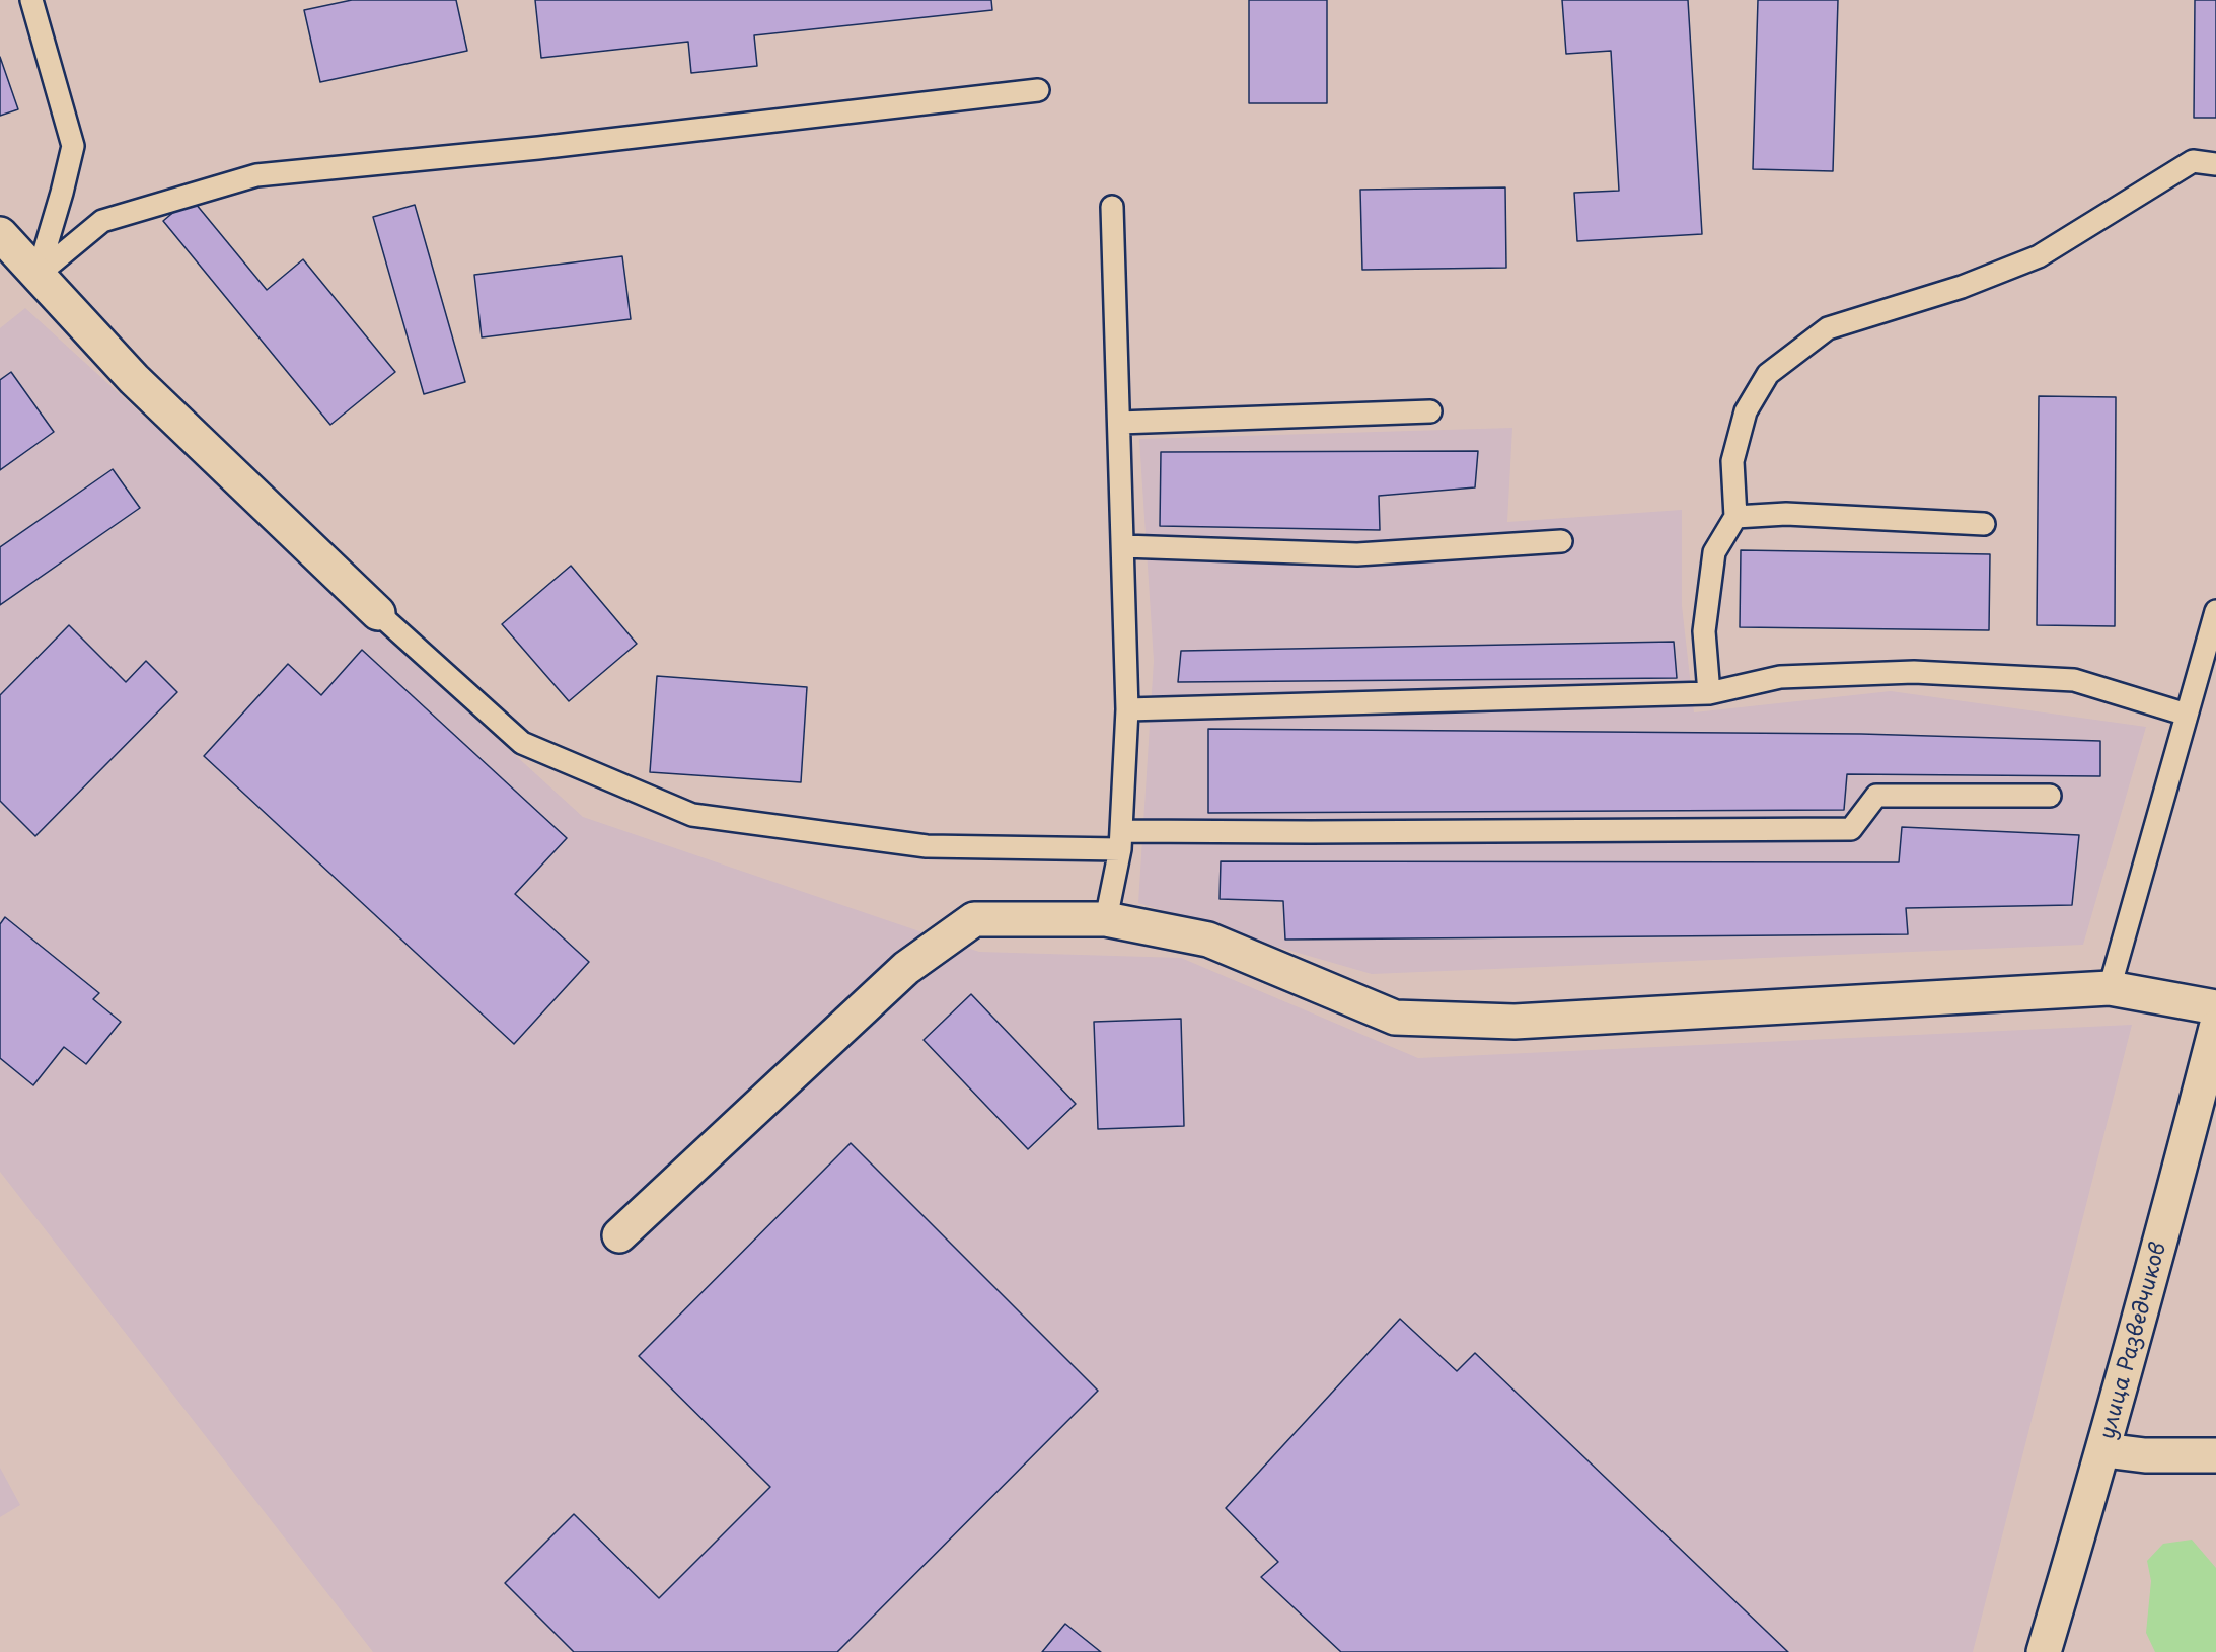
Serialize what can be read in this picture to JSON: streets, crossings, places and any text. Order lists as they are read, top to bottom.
{
  "streets": {
    "street": ["улица Разведчиков"]
  }
}
